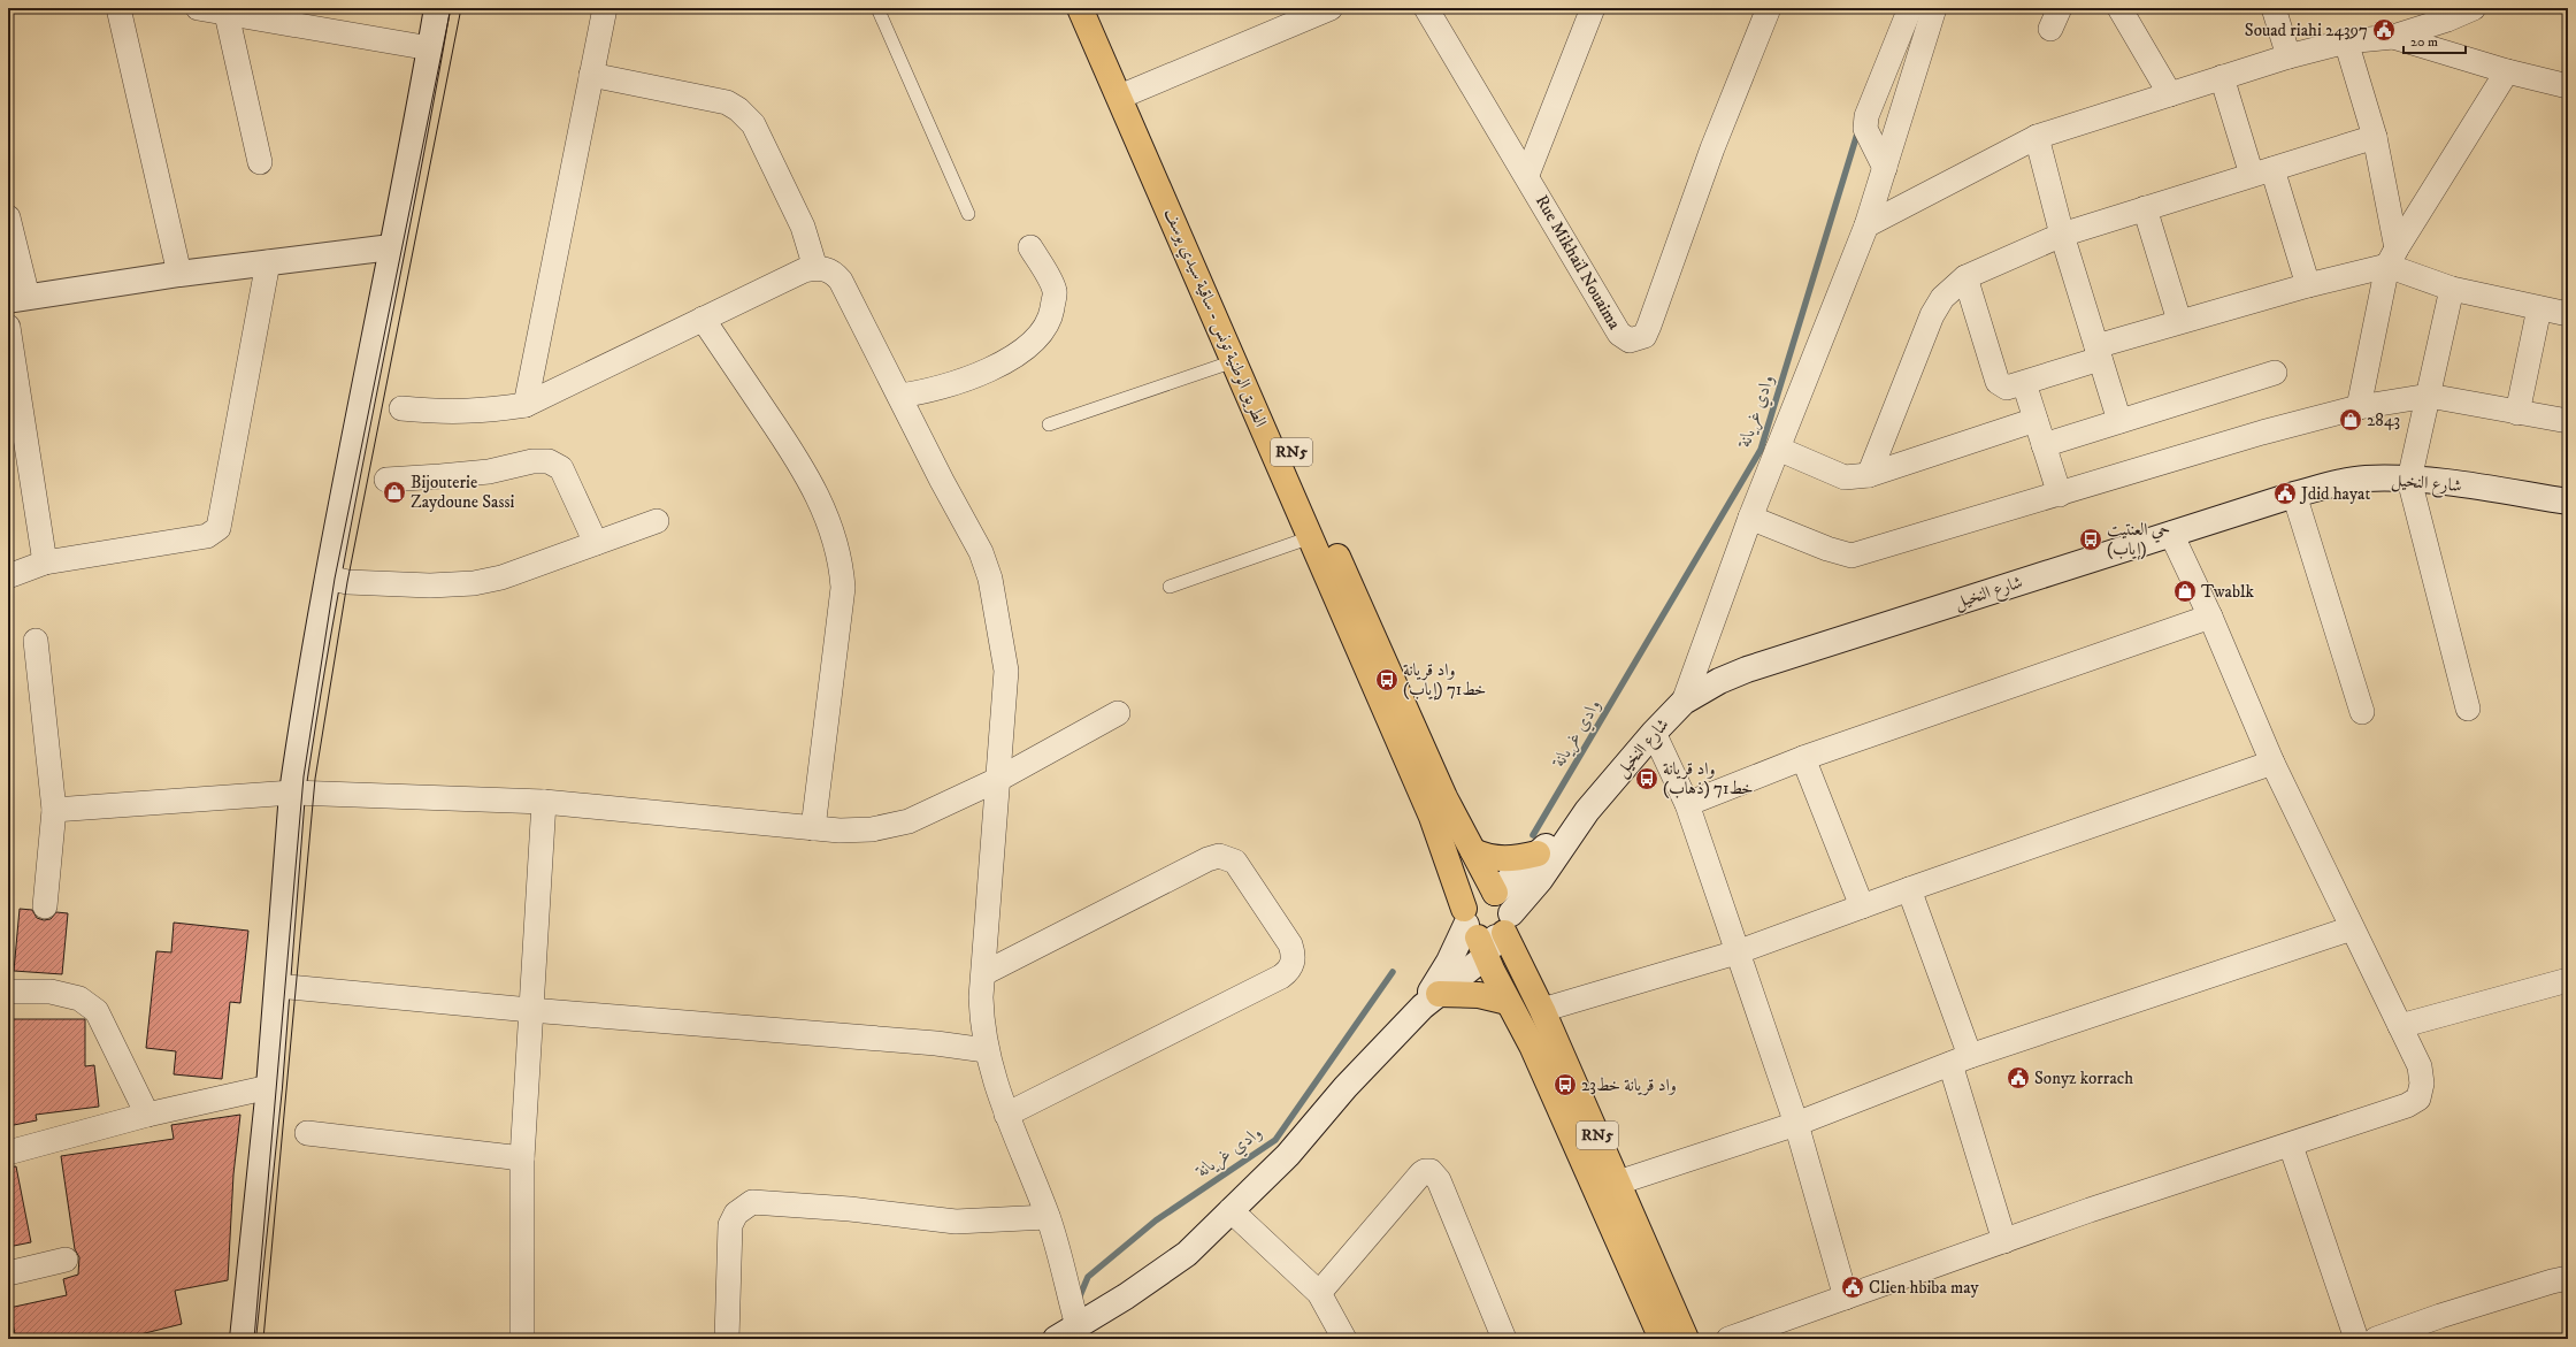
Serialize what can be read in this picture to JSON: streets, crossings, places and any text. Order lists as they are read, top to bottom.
{
  "streets": {
    "highway": ["الطريق الوطنية تونس - ساقية سيدي يوسف", "RN5"],
    "main road": ["شارع النخيل"],
    "street": ["Rue Mikhaïl Nouaima"]
  },
  "crossings": [
    ["الطريق الوطنية تونس - ساقية سيدي يوسف", "RN5"],
    ["الطريق الوطنية تونس - ساقية سيدي يوسف", "شارع النخيل"],
    ["RN5", "شارع النخيل"]
  ],
  "water": ["وادي غريانة"],
  "places": {
    "public building": [
      "Souad riahi 24397",
      "Jdid hayat",
      "Sonyz korrach",
      "Clien hbiba may"
    ],
    "shop": ["2843", "Bijouterie Zaydoune Sassi", "Twablk"],
    "bus stop": [
      "حي العنتيت (إياب)",
      "واد قريانة خط71 (إياب)",
      "واد قريانة خط71 (ذهاب)",
      "واد قريانة خط23"
    ]
  },
  "scale_bar": "20 m"
}
